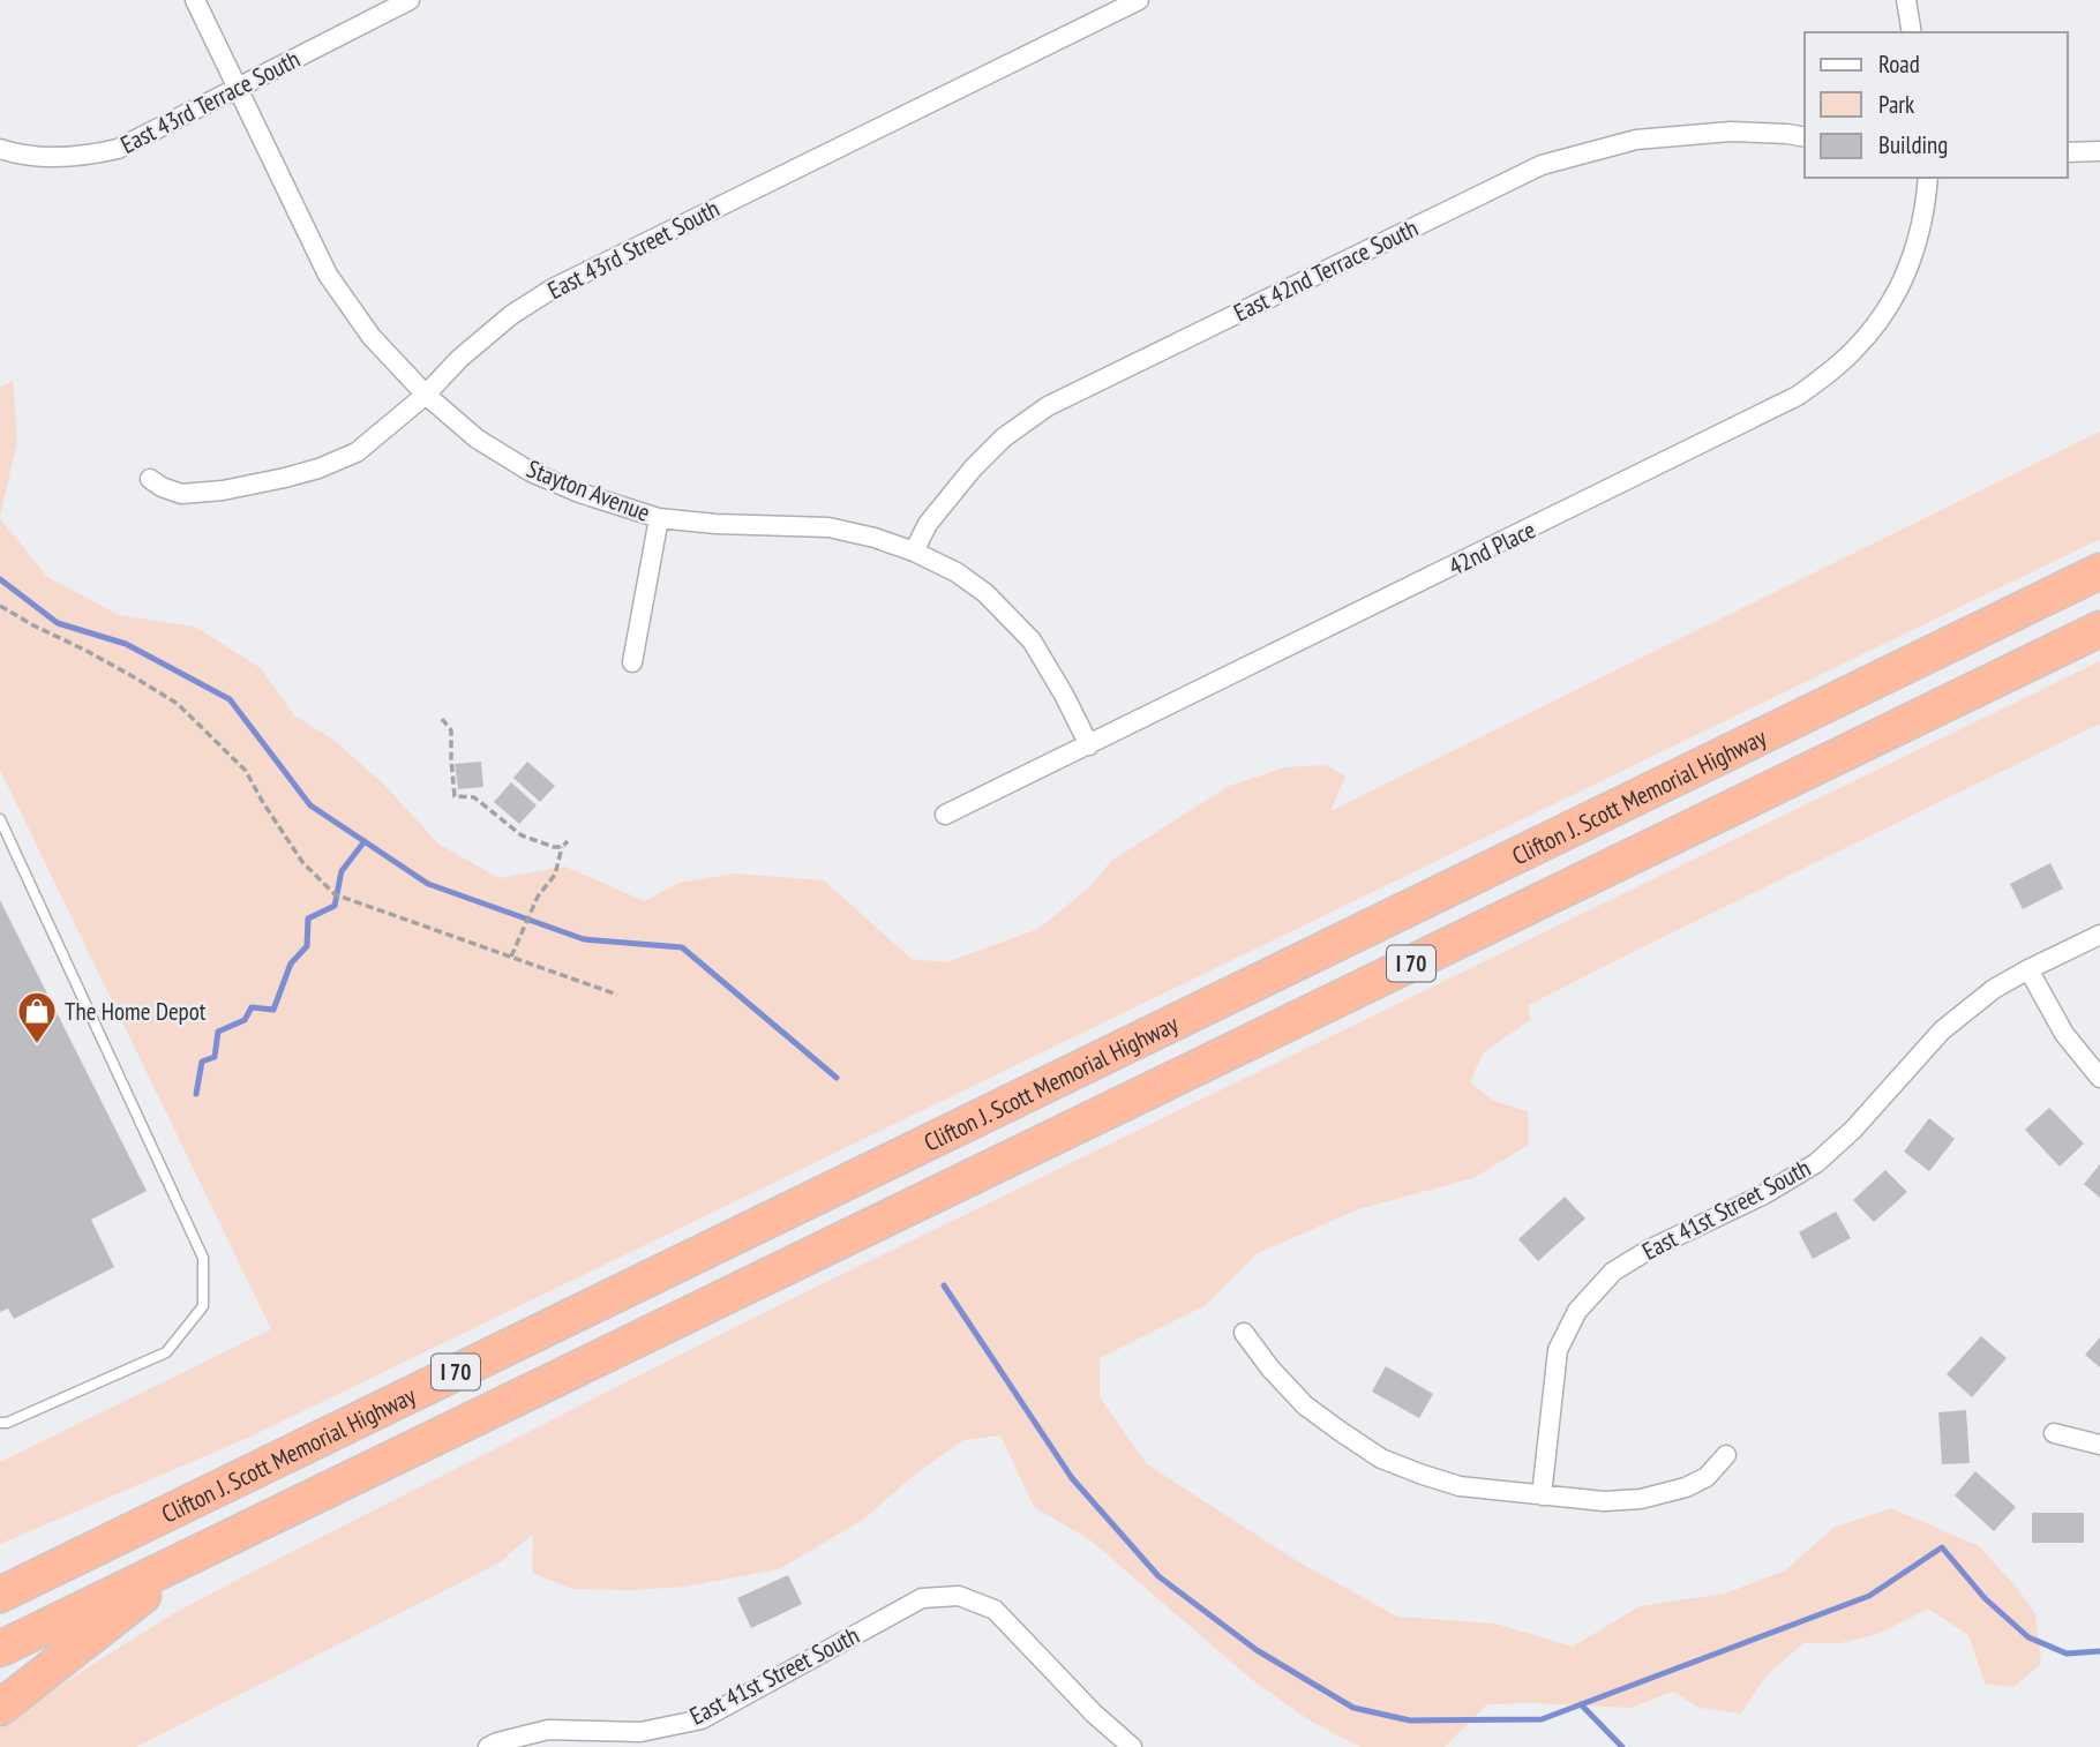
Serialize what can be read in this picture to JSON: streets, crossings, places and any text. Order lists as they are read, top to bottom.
{
  "streets": {
    "highway": ["Clifton J. Scott Memorial Highway", "I 70"],
    "street": [
      "East 43rd Terrace South",
      "East 43rd Street South",
      "East 42nd Terrace South",
      "Stayton Avenue",
      "42nd Place",
      "East 41st Street South"
    ]
  },
  "crossings": [
    ["East 43rd Terrace South", "Stayton Avenue"],
    ["East 43rd Street South", "Stayton Avenue"],
    ["East 42nd Terrace South", "Stayton Avenue"],
    ["Stayton Avenue", "42nd Place"]
  ],
  "places": {
    "shop": ["The Home Depot"]
  },
  "legend": ["Road", "Park", "Building"]
}
